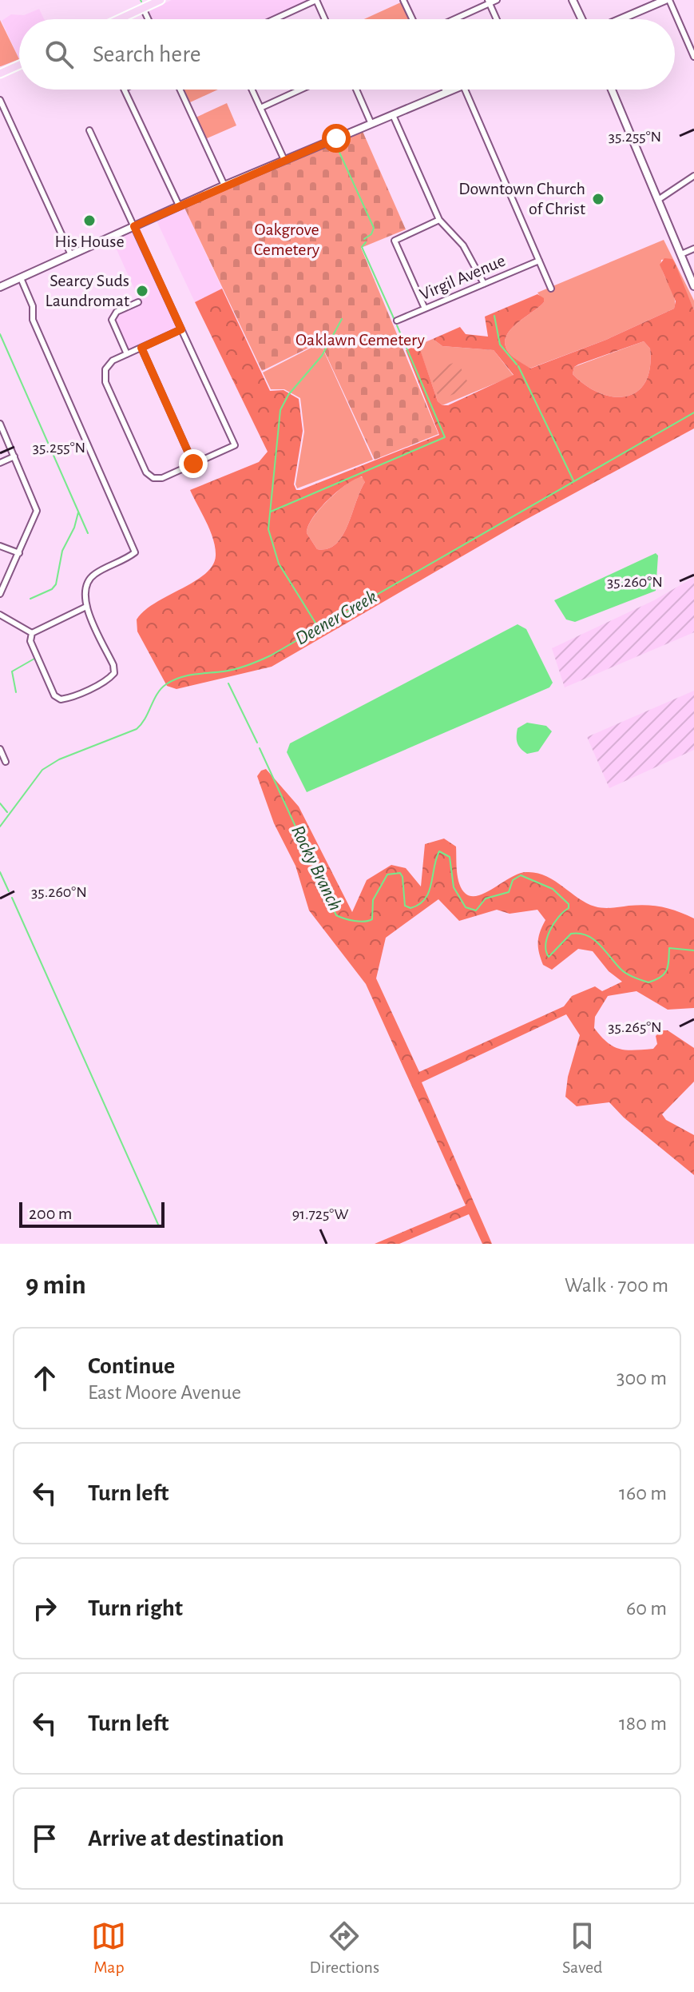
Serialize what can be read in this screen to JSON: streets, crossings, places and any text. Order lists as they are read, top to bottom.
{
  "streets": {
    "street": ["Virgil Avenue"]
  },
  "water": ["Deener Creek", "Rocky Branch"],
  "parks": ["Oakgrove Cemetery", "Oaklawn Cemetery"],
  "places": ["Downtown Church of Christ", "His House", "Searcy Suds Laundromat"],
  "scale_bar": "200 m",
  "page": {
    "search": "Search here",
    "scale": "200 m",
    "heading": ["9 min", "Walk · 700 m"],
    "list": [
      ["Continue", "East Moore Avenue", "300 m"],
      ["Turn left", "160 m"],
      ["Turn right", "60 m"],
      ["Turn left", "180 m"],
      "Arrive at destination"
    ],
    "nav": ["Map", "Directions", "Saved"]
  },
  "coordinates": [
    "35.255°N",
    "35.260°N",
    "35.265°N",
    "91.725°W"
  ]
}
